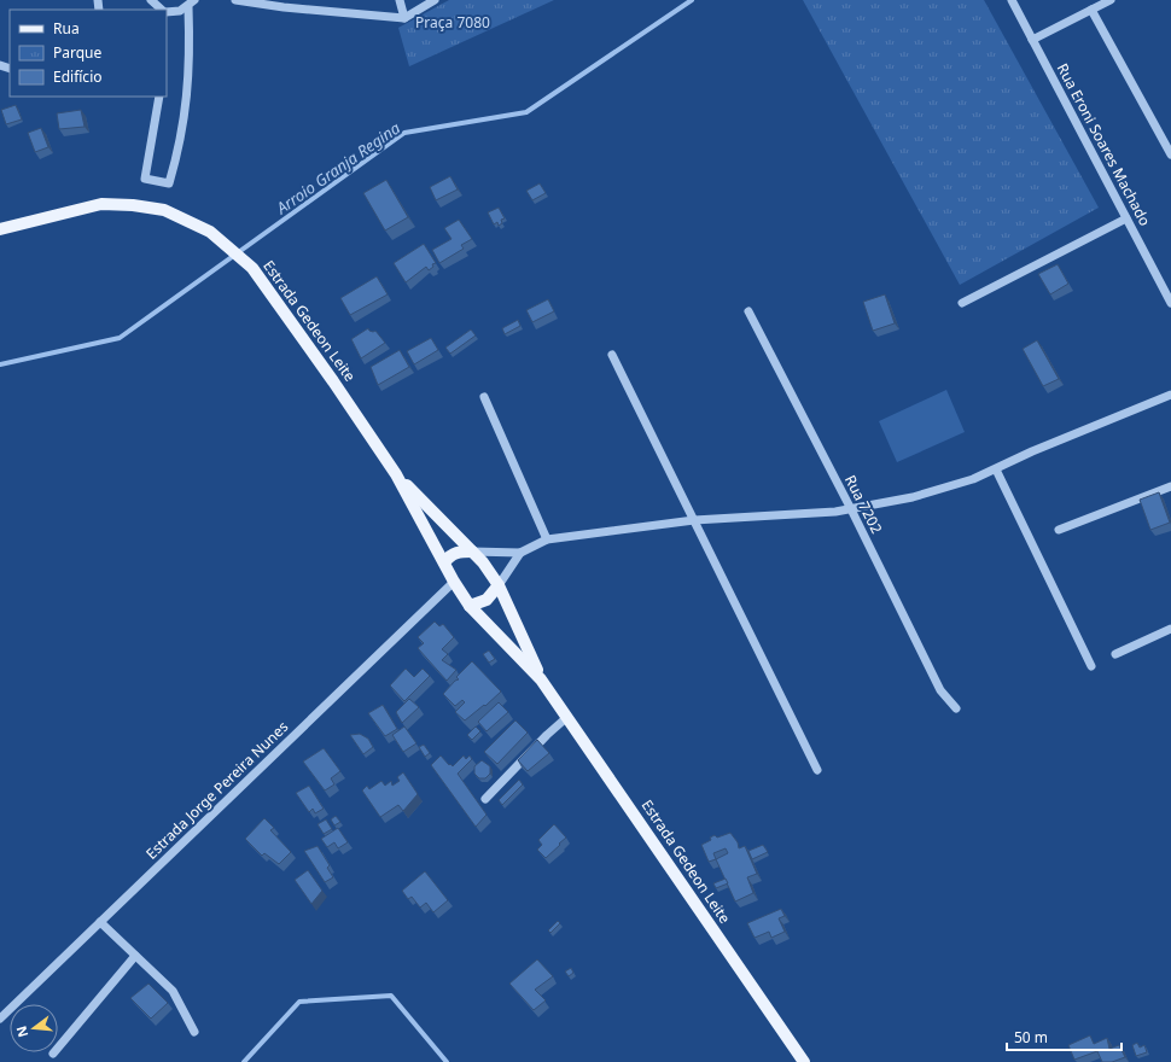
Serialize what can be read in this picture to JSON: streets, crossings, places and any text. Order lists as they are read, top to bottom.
{
  "streets": {
    "main road": ["Estrada Gedeon Leite"],
    "street": ["Rua Eroni Soares Machado", "Rua 7202", "Estrada Jorge Pereira Nunes"]
  },
  "crossings": [
    ["Estrada Gedeon Leite", "Estrada Jorge Pereira Nunes"]
  ],
  "water": ["Arroio Granja Regina"],
  "parks": ["Praça 7080"],
  "legend": ["Rua", "Parque", "Edifício"],
  "scale_bar": "50 m",
  "north": "left"
}
